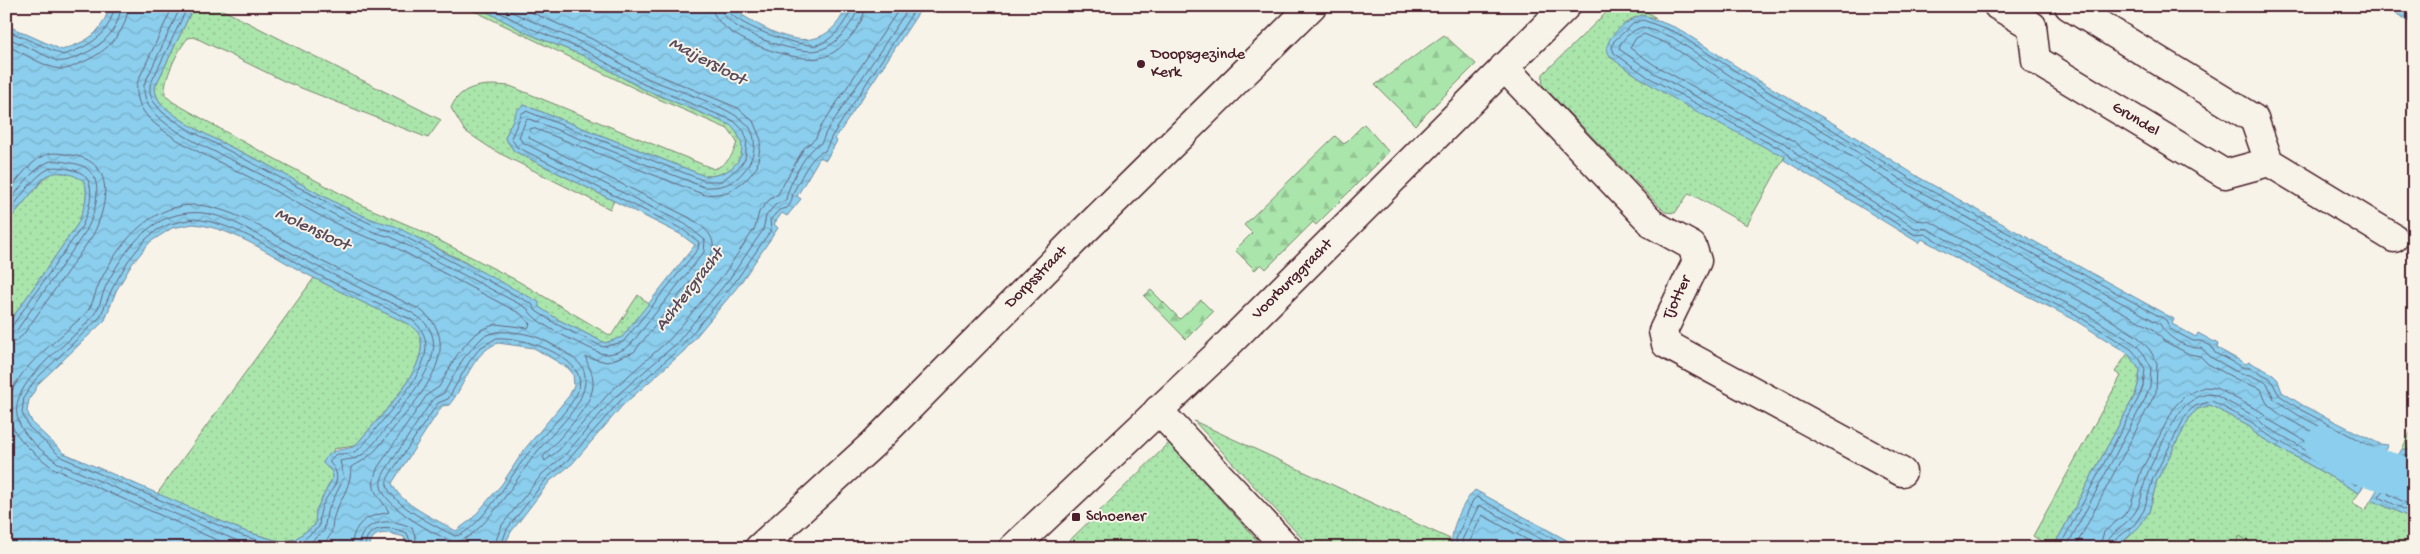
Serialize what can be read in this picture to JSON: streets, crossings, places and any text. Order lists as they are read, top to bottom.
{
  "streets": {
    "street": [
      "Grundel",
      "Dorpsstraat",
      "Voorburggracht",
      "Tjotter"
    ]
  },
  "crossings": [
    ["Voorburggracht", "Tjotter"]
  ],
  "water": ["Maijersloot", "Molensloot", "Achtergracht"],
  "places": {
    "other": ["Doopsgezinde Kerk"],
    "transit": ["Schoener"]
  }
}
